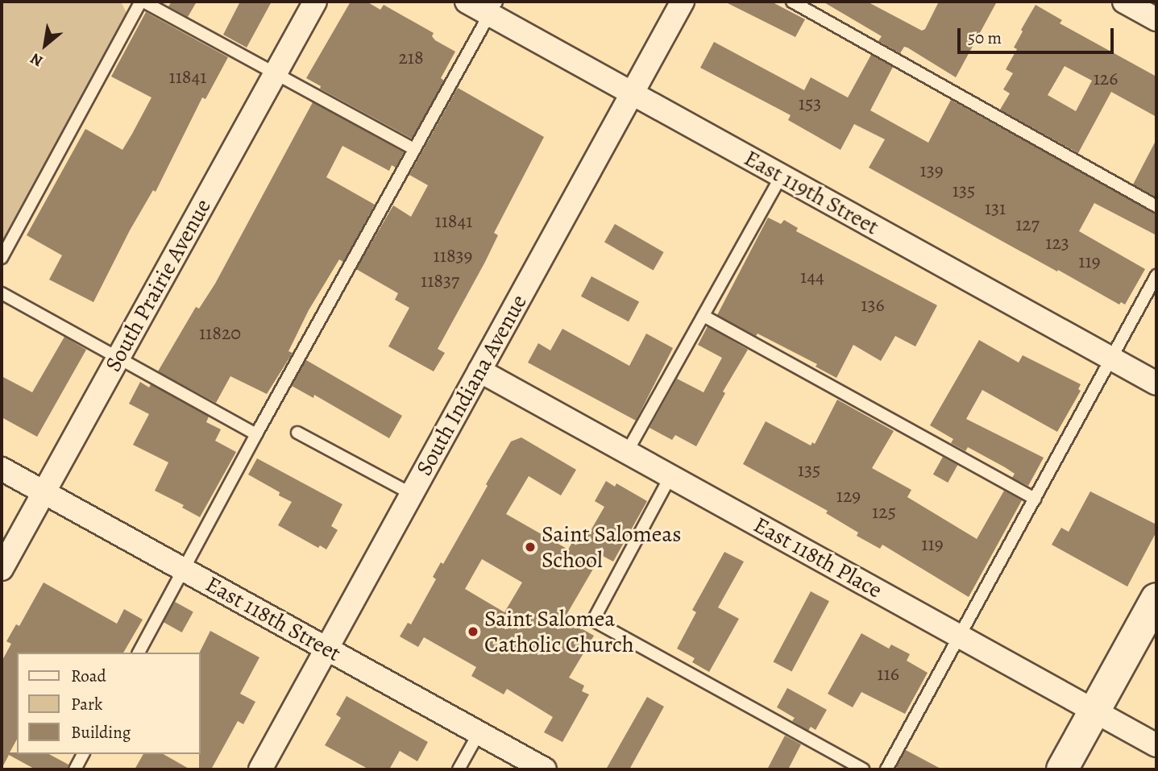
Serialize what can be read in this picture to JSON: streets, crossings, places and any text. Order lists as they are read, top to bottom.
{
  "streets": {
    "street": [
      "East 119th Street",
      "South Prairie Avenue",
      "South Indiana Avenue",
      "East 118th Place",
      "East 118th Street"
    ]
  },
  "crossings": [
    ["East 119th Street", "South Indiana Avenue"],
    ["South Prairie Avenue", "East 118th Street"],
    ["South Indiana Avenue", "East 118th Place"],
    ["South Indiana Avenue", "East 118th Street"]
  ],
  "places": ["Saint Salomeas School", "Saint Salomea Catholic Church"],
  "house_numbers": [
    "218",
    "11841",
    "126",
    "153",
    "139",
    "135",
    "131",
    "11841",
    "127",
    "123",
    "11839",
    "119",
    "144",
    "11837",
    "136",
    "11820",
    "135",
    "129",
    "125",
    "119",
    "116"
  ],
  "legend": ["Road", "Park", "Building"],
  "scale_bar": "50 m",
  "north": "bottom left"
}
